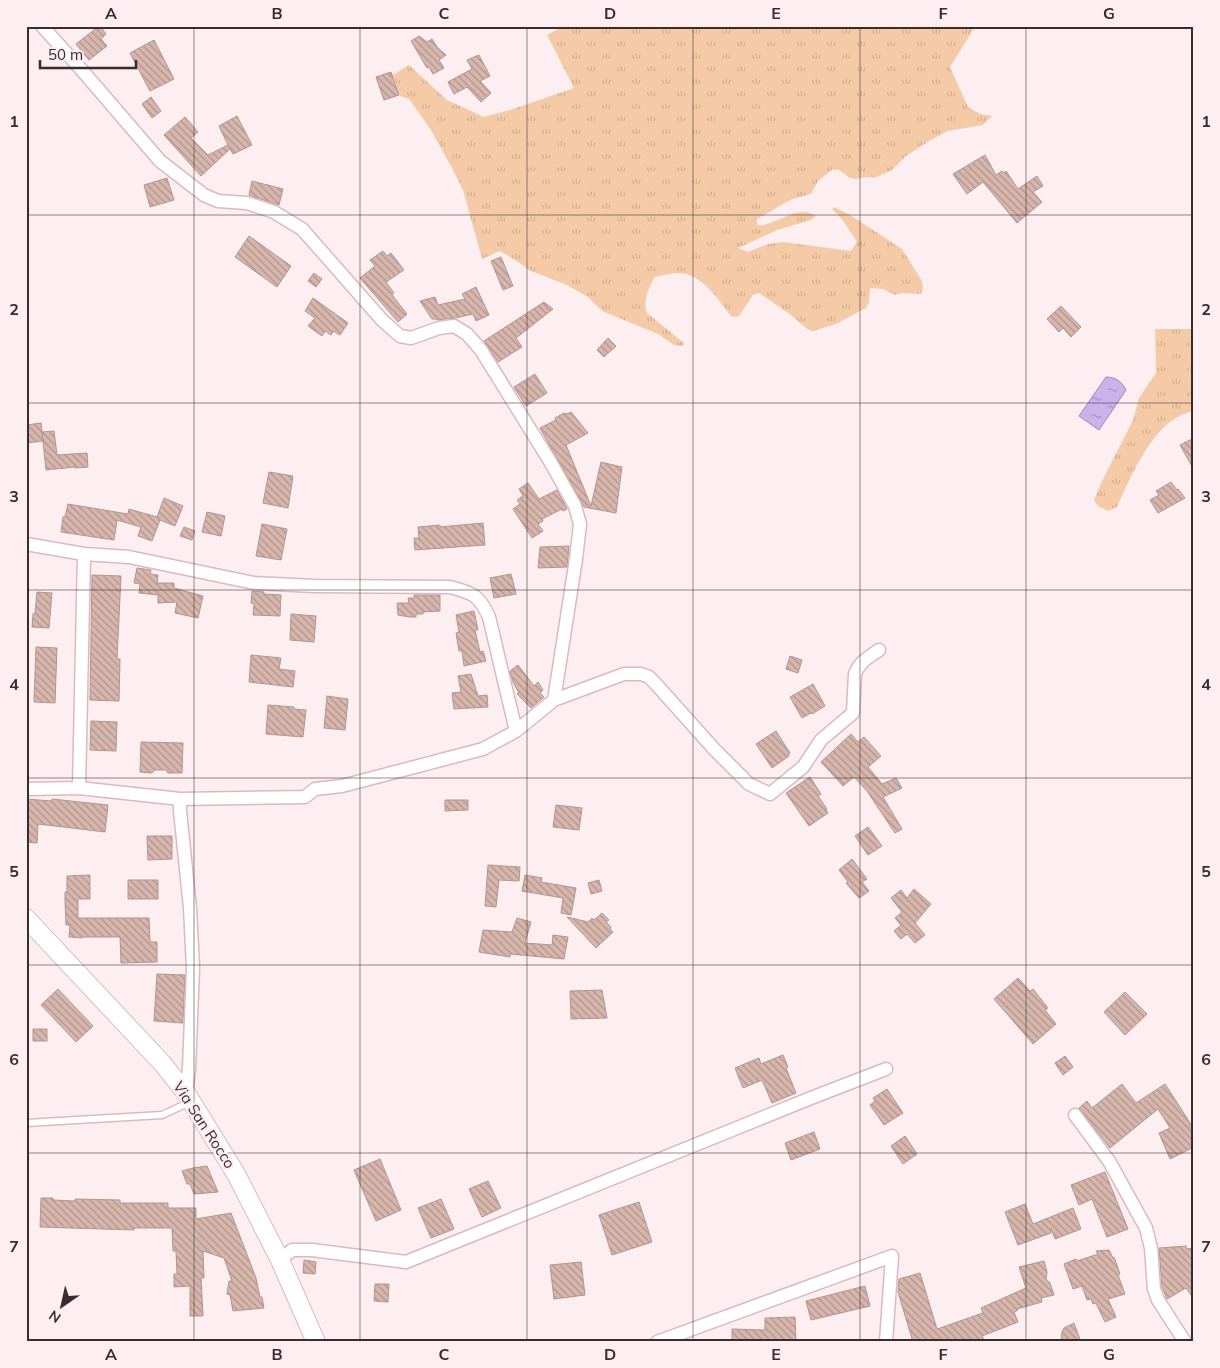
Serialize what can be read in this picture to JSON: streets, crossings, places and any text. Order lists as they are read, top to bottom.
{
  "streets": {
    "street": ["Via San Rocco"]
  },
  "scale_bar": "50 m",
  "north": "bottom left",
  "grid": {
    "columns": [
      "A",
      "B",
      "C",
      "D",
      "E",
      "F",
      "G"
    ],
    "rows": [
      "1",
      "2",
      "3",
      "4",
      "5",
      "6",
      "7"
    ]
  }
}
